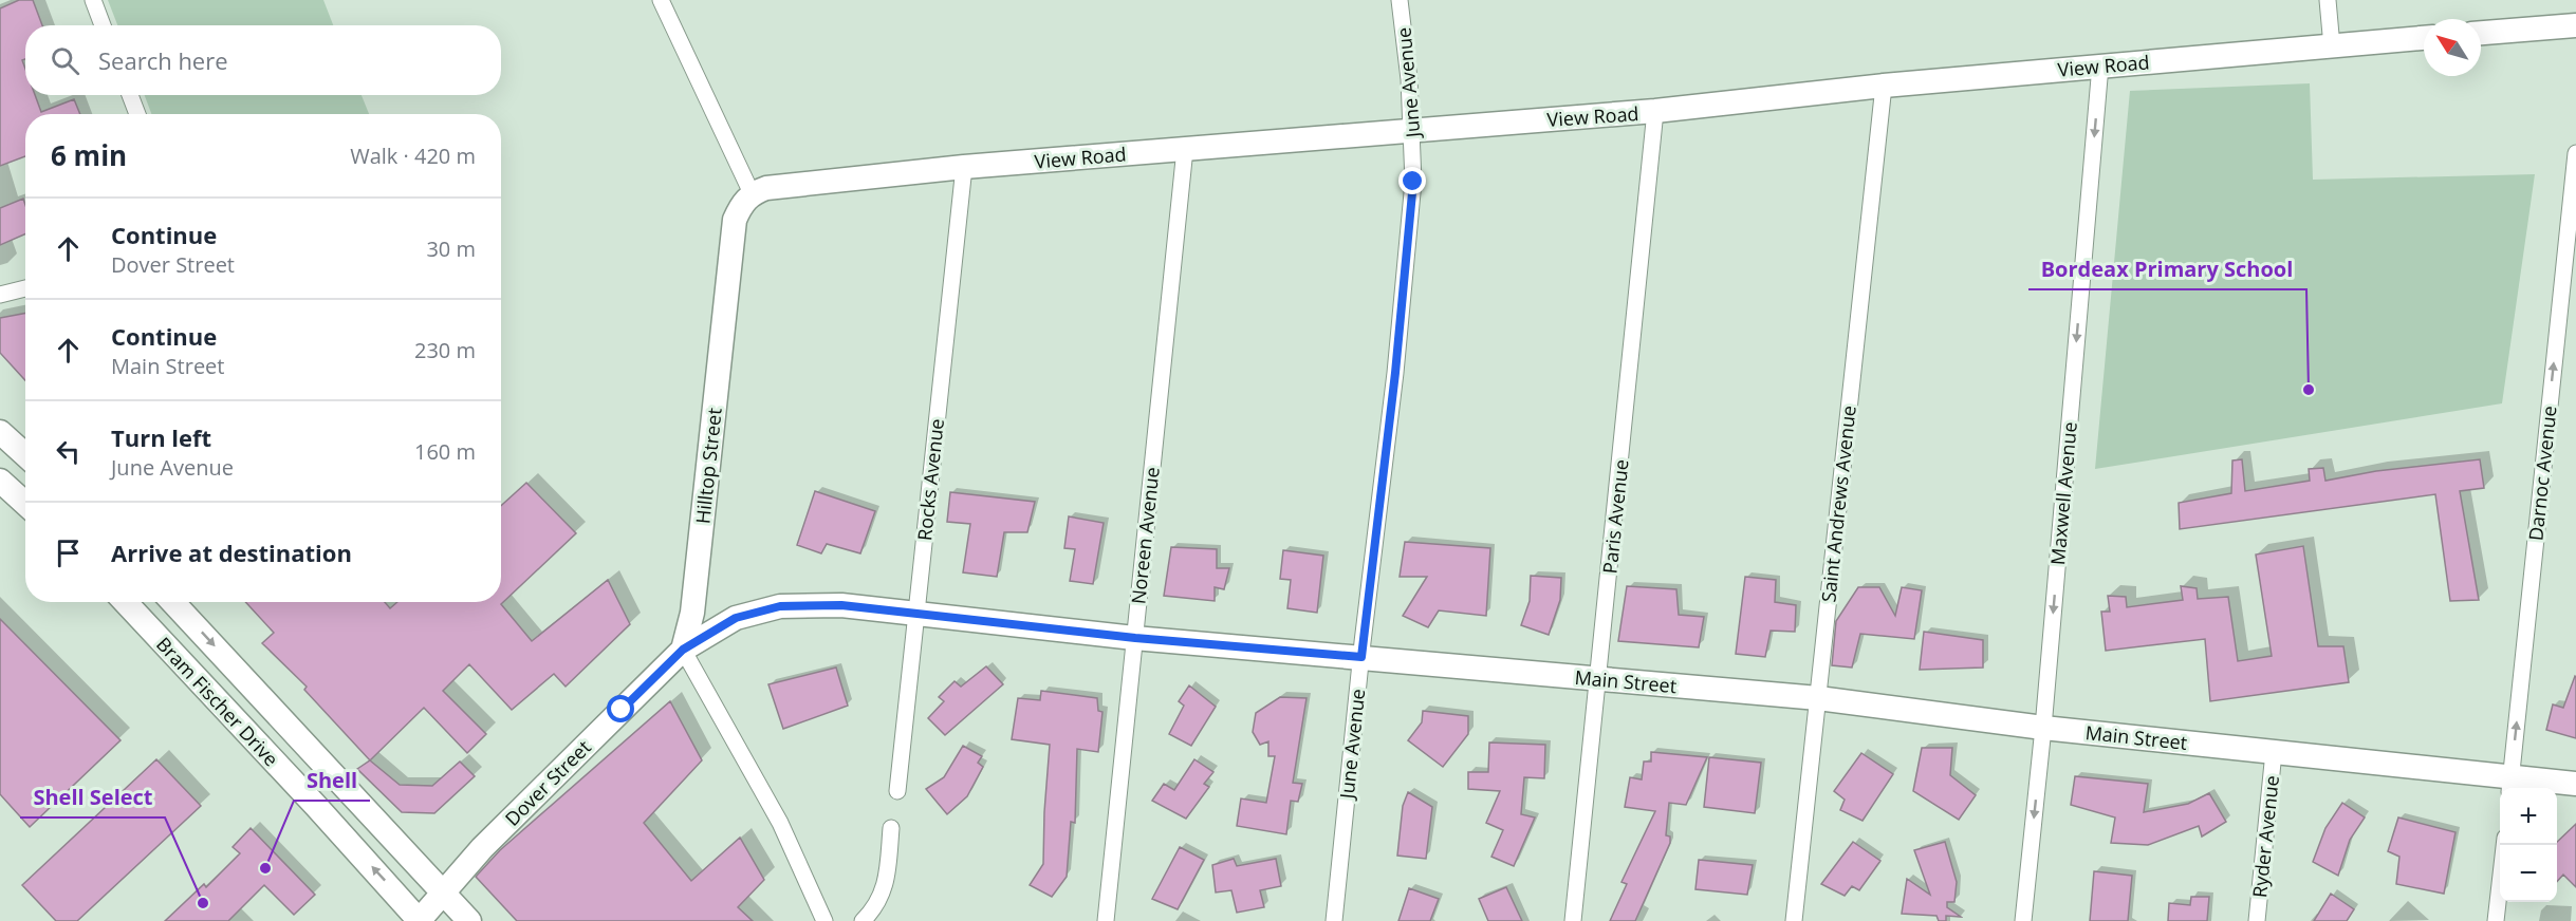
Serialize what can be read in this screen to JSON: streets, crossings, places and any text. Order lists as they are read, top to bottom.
{
  "streets": {
    "street": [
      "View Road",
      "June Avenue",
      "Hilltop Street",
      "Darnoc Avenue",
      "Rocks Avenue",
      "Maxwell Avenue",
      "Saint Andrews Avenue",
      "Paris Avenue",
      "Noreen Avenue",
      "Main Street",
      "Bram Fischer Drive",
      "Dover Street",
      "Ryder Avenue"
    ]
  },
  "crossings": [
    ["View Road", "June Avenue"],
    ["View Road", "Hilltop Street"],
    ["View Road", "Rocks Avenue"],
    ["View Road", "Maxwell Avenue"],
    ["View Road", "Saint Andrews Avenue"],
    ["View Road", "Paris Avenue"],
    ["View Road", "Noreen Avenue"],
    ["June Avenue", "Main Street"],
    ["Hilltop Street", "Main Street"],
    ["Hilltop Street", "Dover Street"],
    ["Darnoc Avenue", "Main Street"],
    ["Rocks Avenue", "Main Street"],
    ["Maxwell Avenue", "Main Street"],
    ["Saint Andrews Avenue", "Main Street"],
    ["Paris Avenue", "Main Street"],
    ["Noreen Avenue", "Main Street"],
    ["Main Street", "Dover Street"],
    ["Main Street", "Ryder Avenue"],
    ["Bram Fischer Drive", "Dover Street"]
  ],
  "one_way": ["Darnoc Avenue", "Maxwell Avenue"],
  "places": ["Bordeax Primary School", "Shell", "Shell Select"],
  "north": "top left",
  "page": {
    "search": "Search here",
    "heading": ["6 min", "Walk · 420 m"],
    "list": [
      ["Continue", "Dover Street", "30 m"],
      ["Continue", "Main Street", "230 m"],
      ["Turn left", "June Avenue", "160 m"],
      "Arrive at destination"
    ],
    "map_buttons": ["+", "−"]
  }
}
